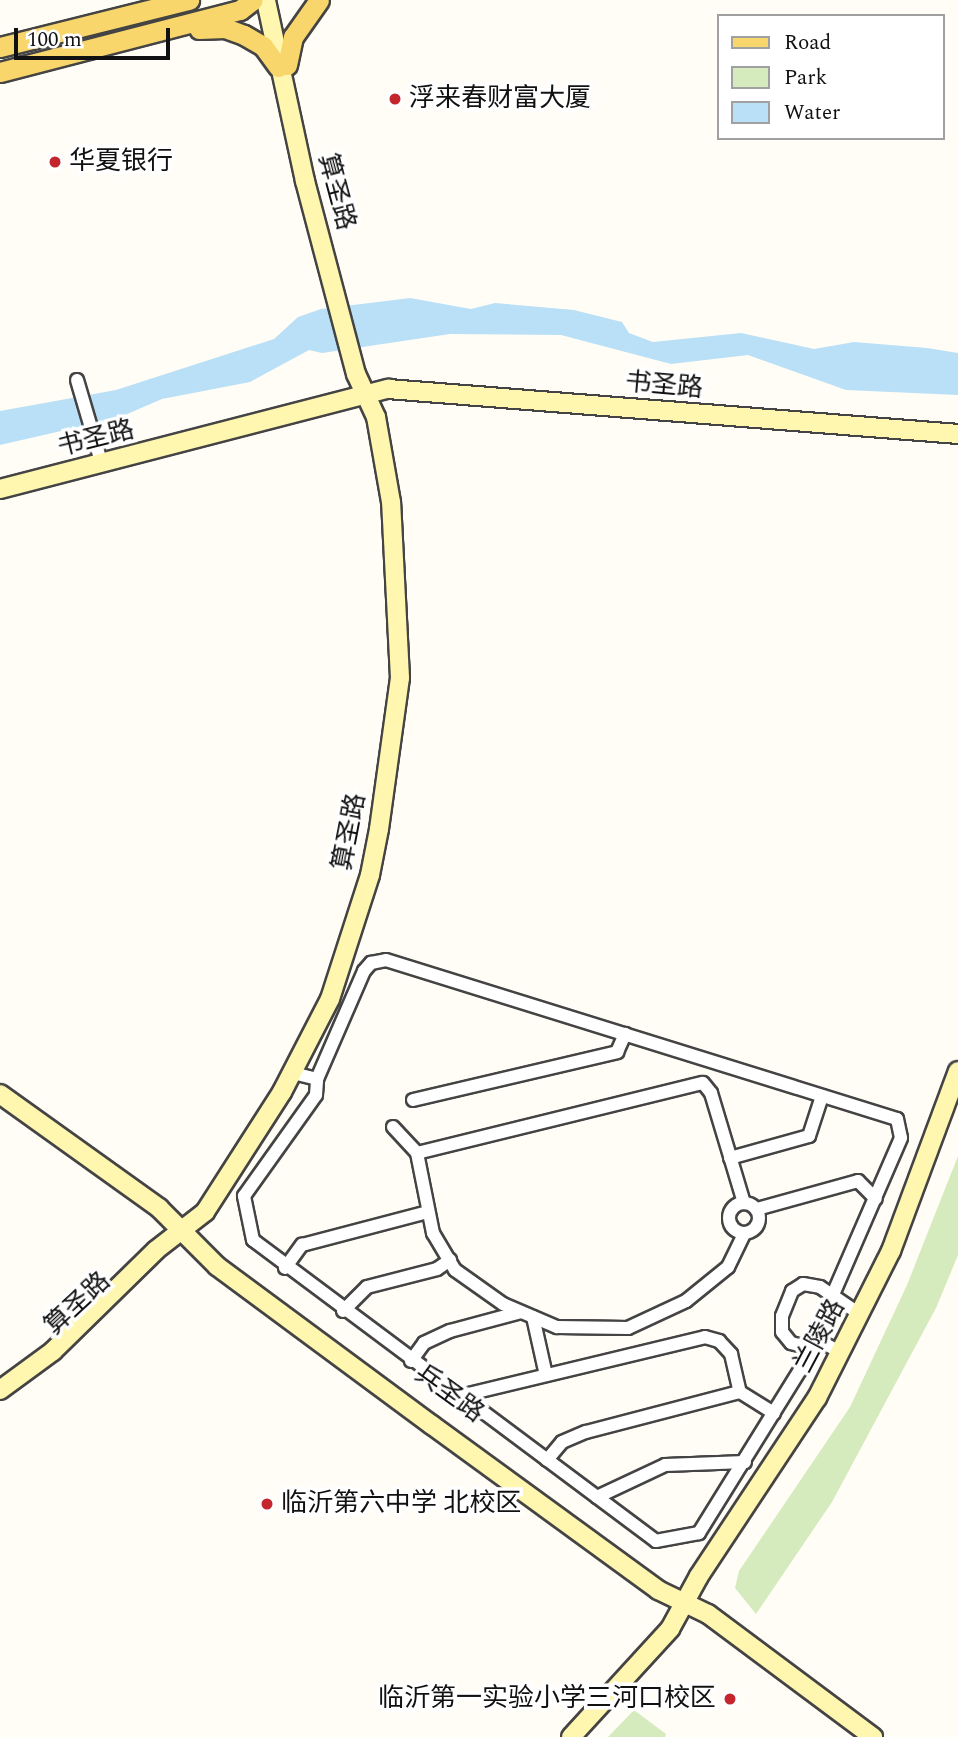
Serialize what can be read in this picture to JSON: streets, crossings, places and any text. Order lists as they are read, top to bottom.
{
  "streets": {
    "main road": [
      "算圣路",
      "书圣路",
      "兰陵路",
      "兵圣路"
    ]
  },
  "crossings": [
    ["算圣路", "书圣路"],
    ["算圣路", "兵圣路"],
    ["兰陵路", "兵圣路"]
  ],
  "places": [
    "浮来春财富大厦",
    "华夏银行",
    "临沂第六中学 北校区",
    "临沂第一实验小学三河口校区"
  ],
  "legend": ["Road", "Park", "Water"],
  "scale_bar": "100 m"
}
